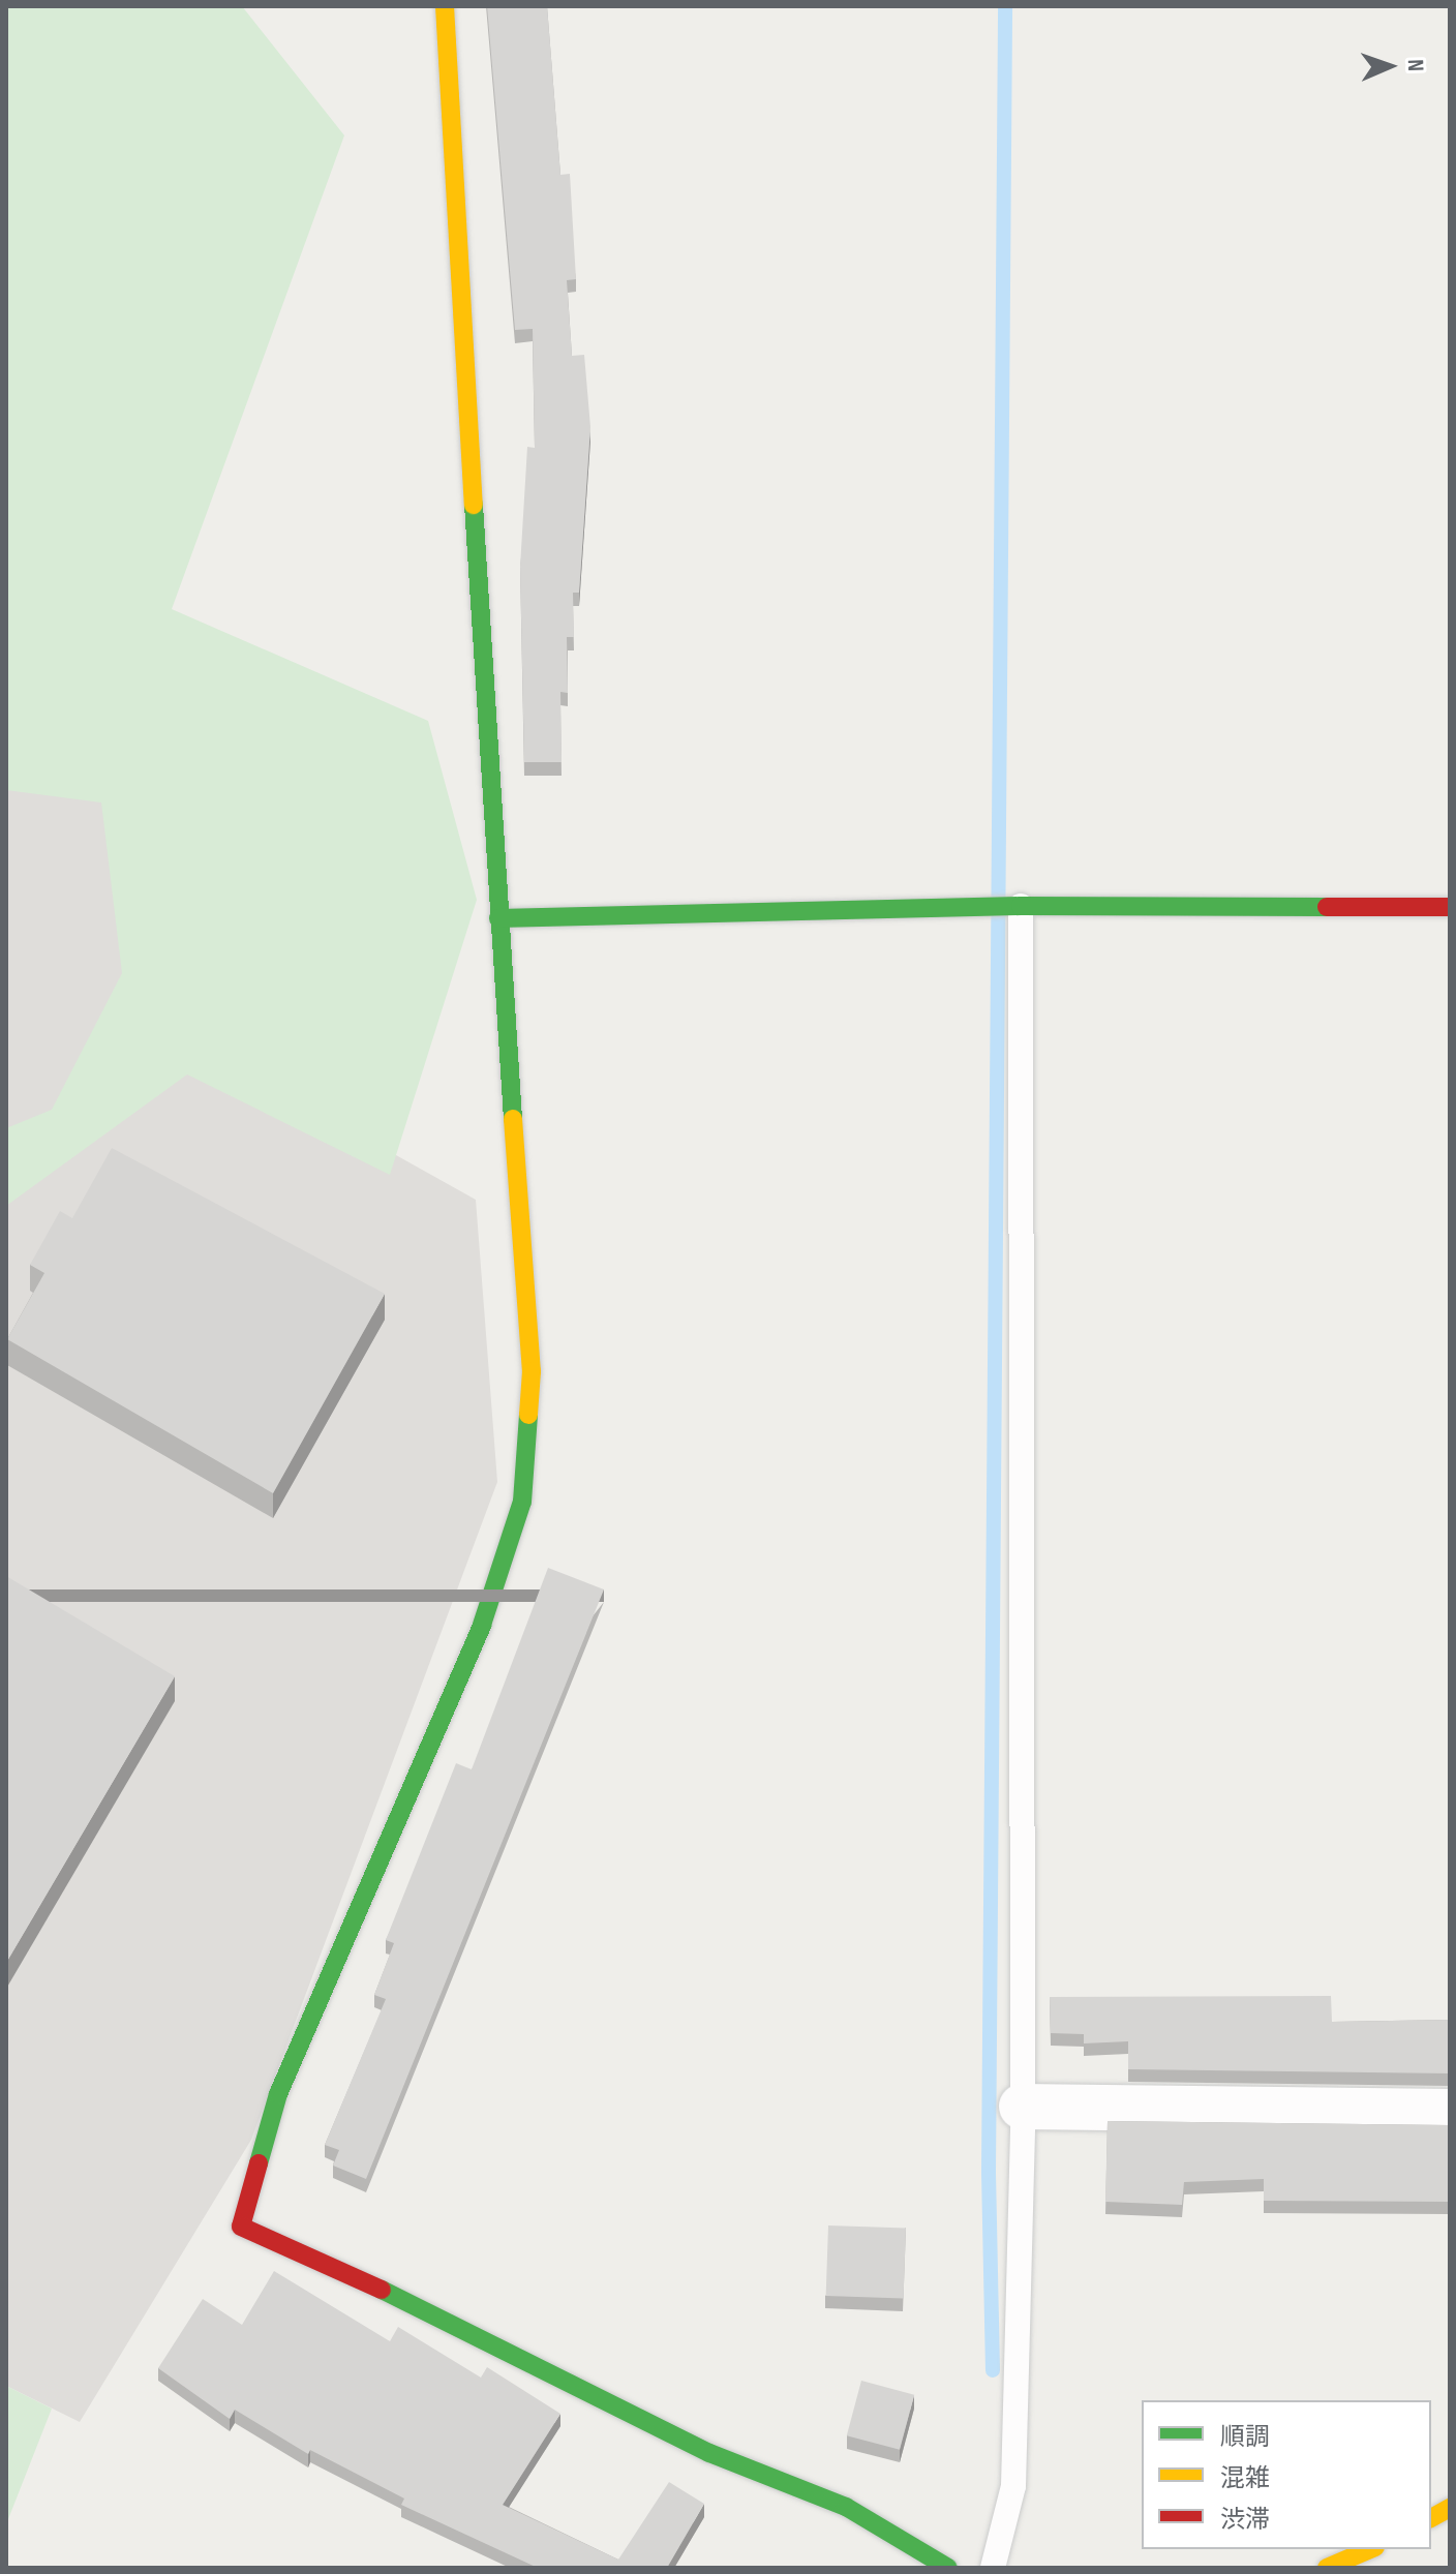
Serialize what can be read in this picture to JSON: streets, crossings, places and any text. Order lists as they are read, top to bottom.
{
  "legend": ["順調", "混雑", "渋滞"],
  "north": "right"
}
